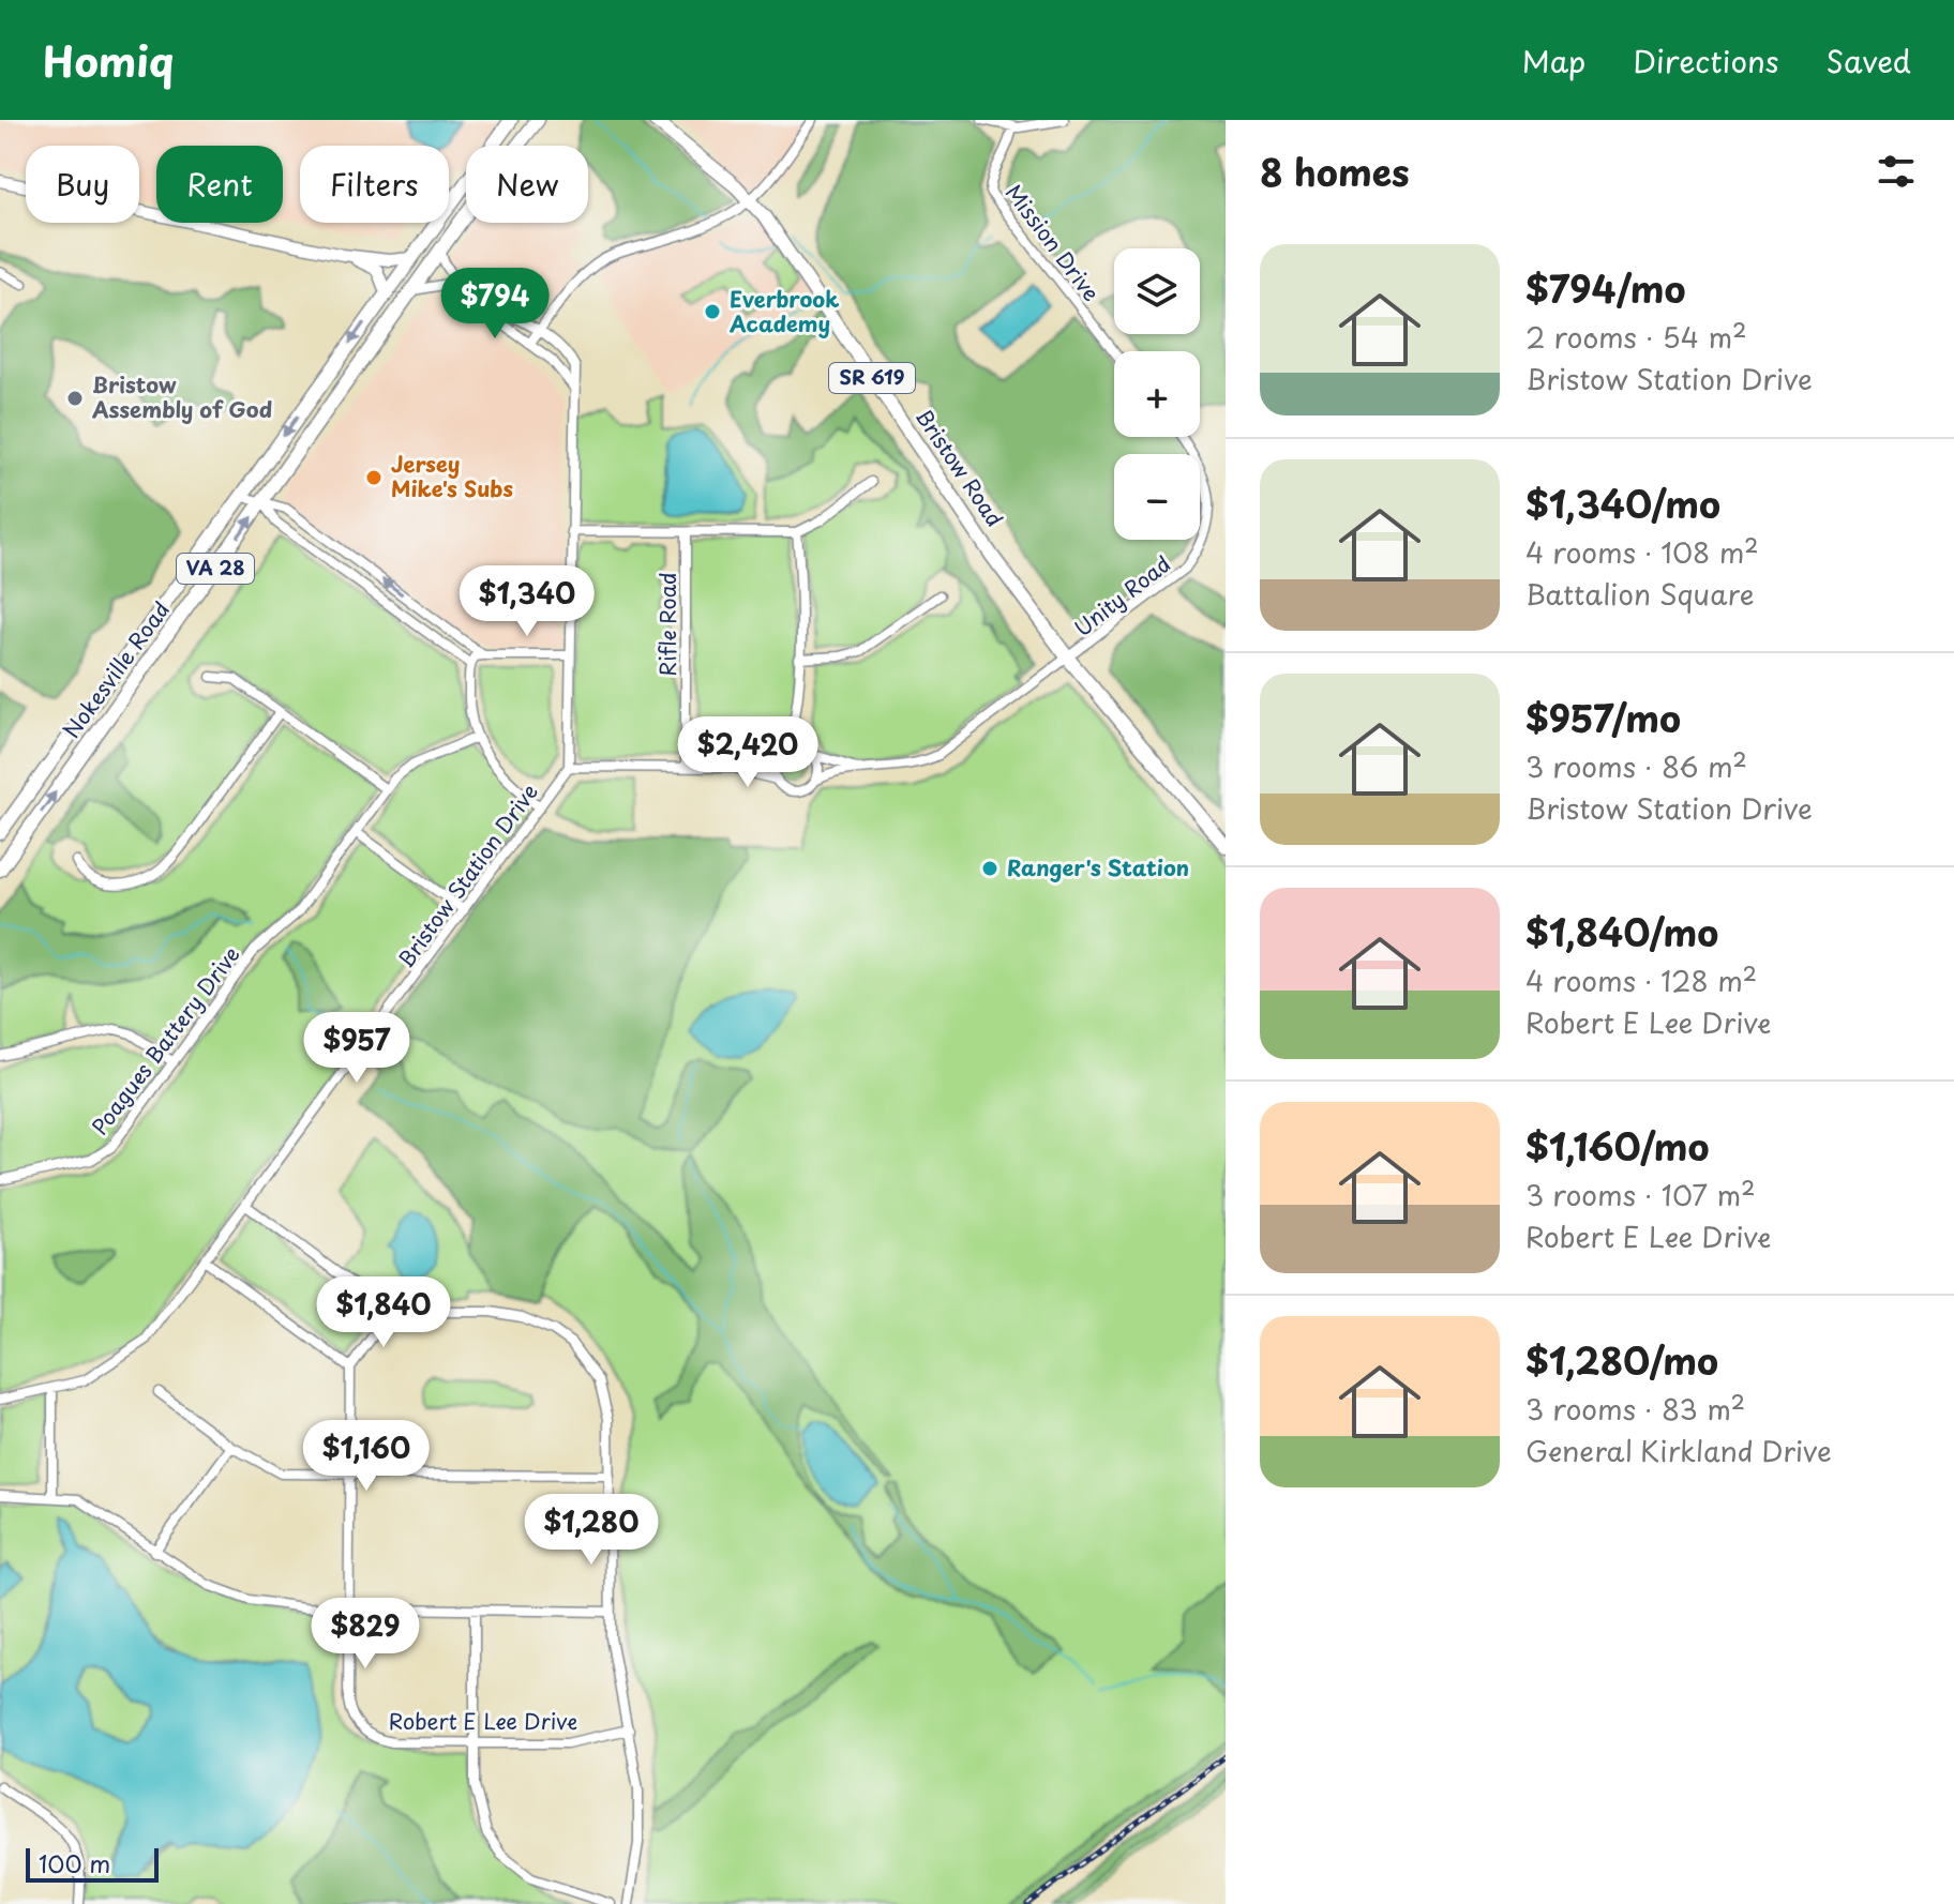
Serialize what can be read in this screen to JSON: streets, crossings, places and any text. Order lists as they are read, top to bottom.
{
  "streets": {
    "main road": [
      "SR 619",
      "Bristow Road",
      "VA 28",
      "Nokesville Road"
    ],
    "street": [
      "Mission Drive",
      "Unity Road",
      "Rifle Road",
      "Bristow Station Drive",
      "Poagues Battery Drive",
      "Robert E Lee Drive"
    ]
  },
  "crossings": [
    ["Bristow Road", "Unity Road"]
  ],
  "places": [
    "Everbrook Academy",
    "Bristow Assembly of God",
    "Jersey Mike's Subs",
    "Ranger's Station"
  ],
  "scale_bar": "100 m",
  "page": {
    "header": "Homiq",
    "nav": ["Map", "Directions", "Saved"],
    "heading": "8 homes",
    "chip": [
      "Buy",
      "Rent",
      "Filters",
      "New"
    ],
    "list": [
      {
        "name": "$794/mo",
        "note": "2 rooms · 54 m² · Bristow Station Drive"
      },
      {
        "name": "$1,340/mo",
        "note": "4 rooms · 108 m² · Battalion Square"
      },
      {
        "name": "$957/mo",
        "note": "3 rooms · 86 m² · Bristow Station Drive"
      },
      {
        "name": "$1,840/mo",
        "note": "4 rooms · 128 m² · Robert E Lee Drive"
      },
      {
        "name": "$1,160/mo",
        "note": "3 rooms · 107 m² · Robert E Lee Drive"
      },
      {
        "name": "$1,280/mo",
        "note": "3 rooms · 83 m² · General Kirkland Drive"
      }
    ],
    "map_buttons": ["+", "−"],
    "price": [
      "$794",
      "$1,340",
      "$2,420",
      "$957",
      "$1,840",
      "$1,160",
      "$1,280",
      "$829"
    ],
    "scale": "100 m"
  }
}
